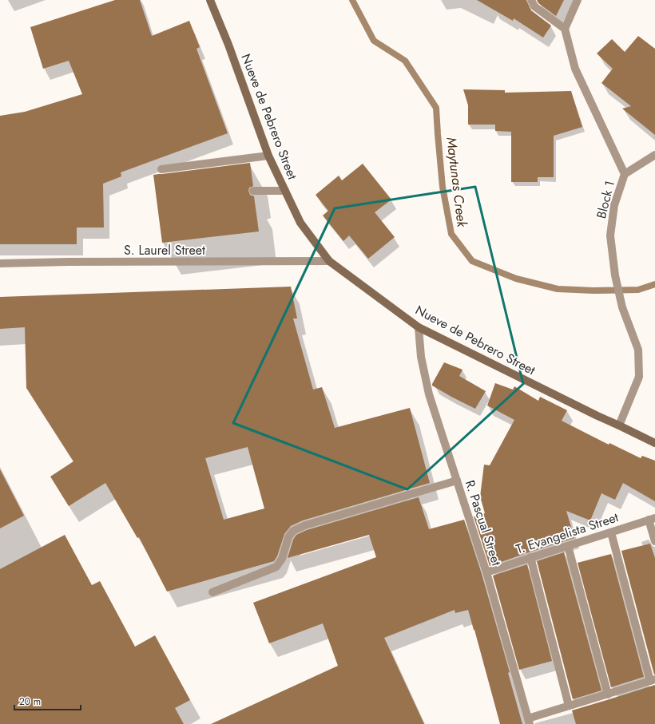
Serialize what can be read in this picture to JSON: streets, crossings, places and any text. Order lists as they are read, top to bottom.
{
  "streets": {
    "main road": ["Nueve de Pebrero Street"],
    "street": [
      "Block 1",
      "S. Laurel Street",
      "R. Pascual Street",
      "T. Evangelista Street"
    ]
  },
  "crossings": [
    ["Nueve de Pebrero Street", "Block 1"],
    ["Nueve de Pebrero Street", "S. Laurel Street"],
    ["Nueve de Pebrero Street", "R. Pascual Street"],
    ["R. Pascual Street", "T. Evangelista Street"]
  ],
  "water": ["Maytunas Creek"],
  "scale_bar": "20 m"
}
